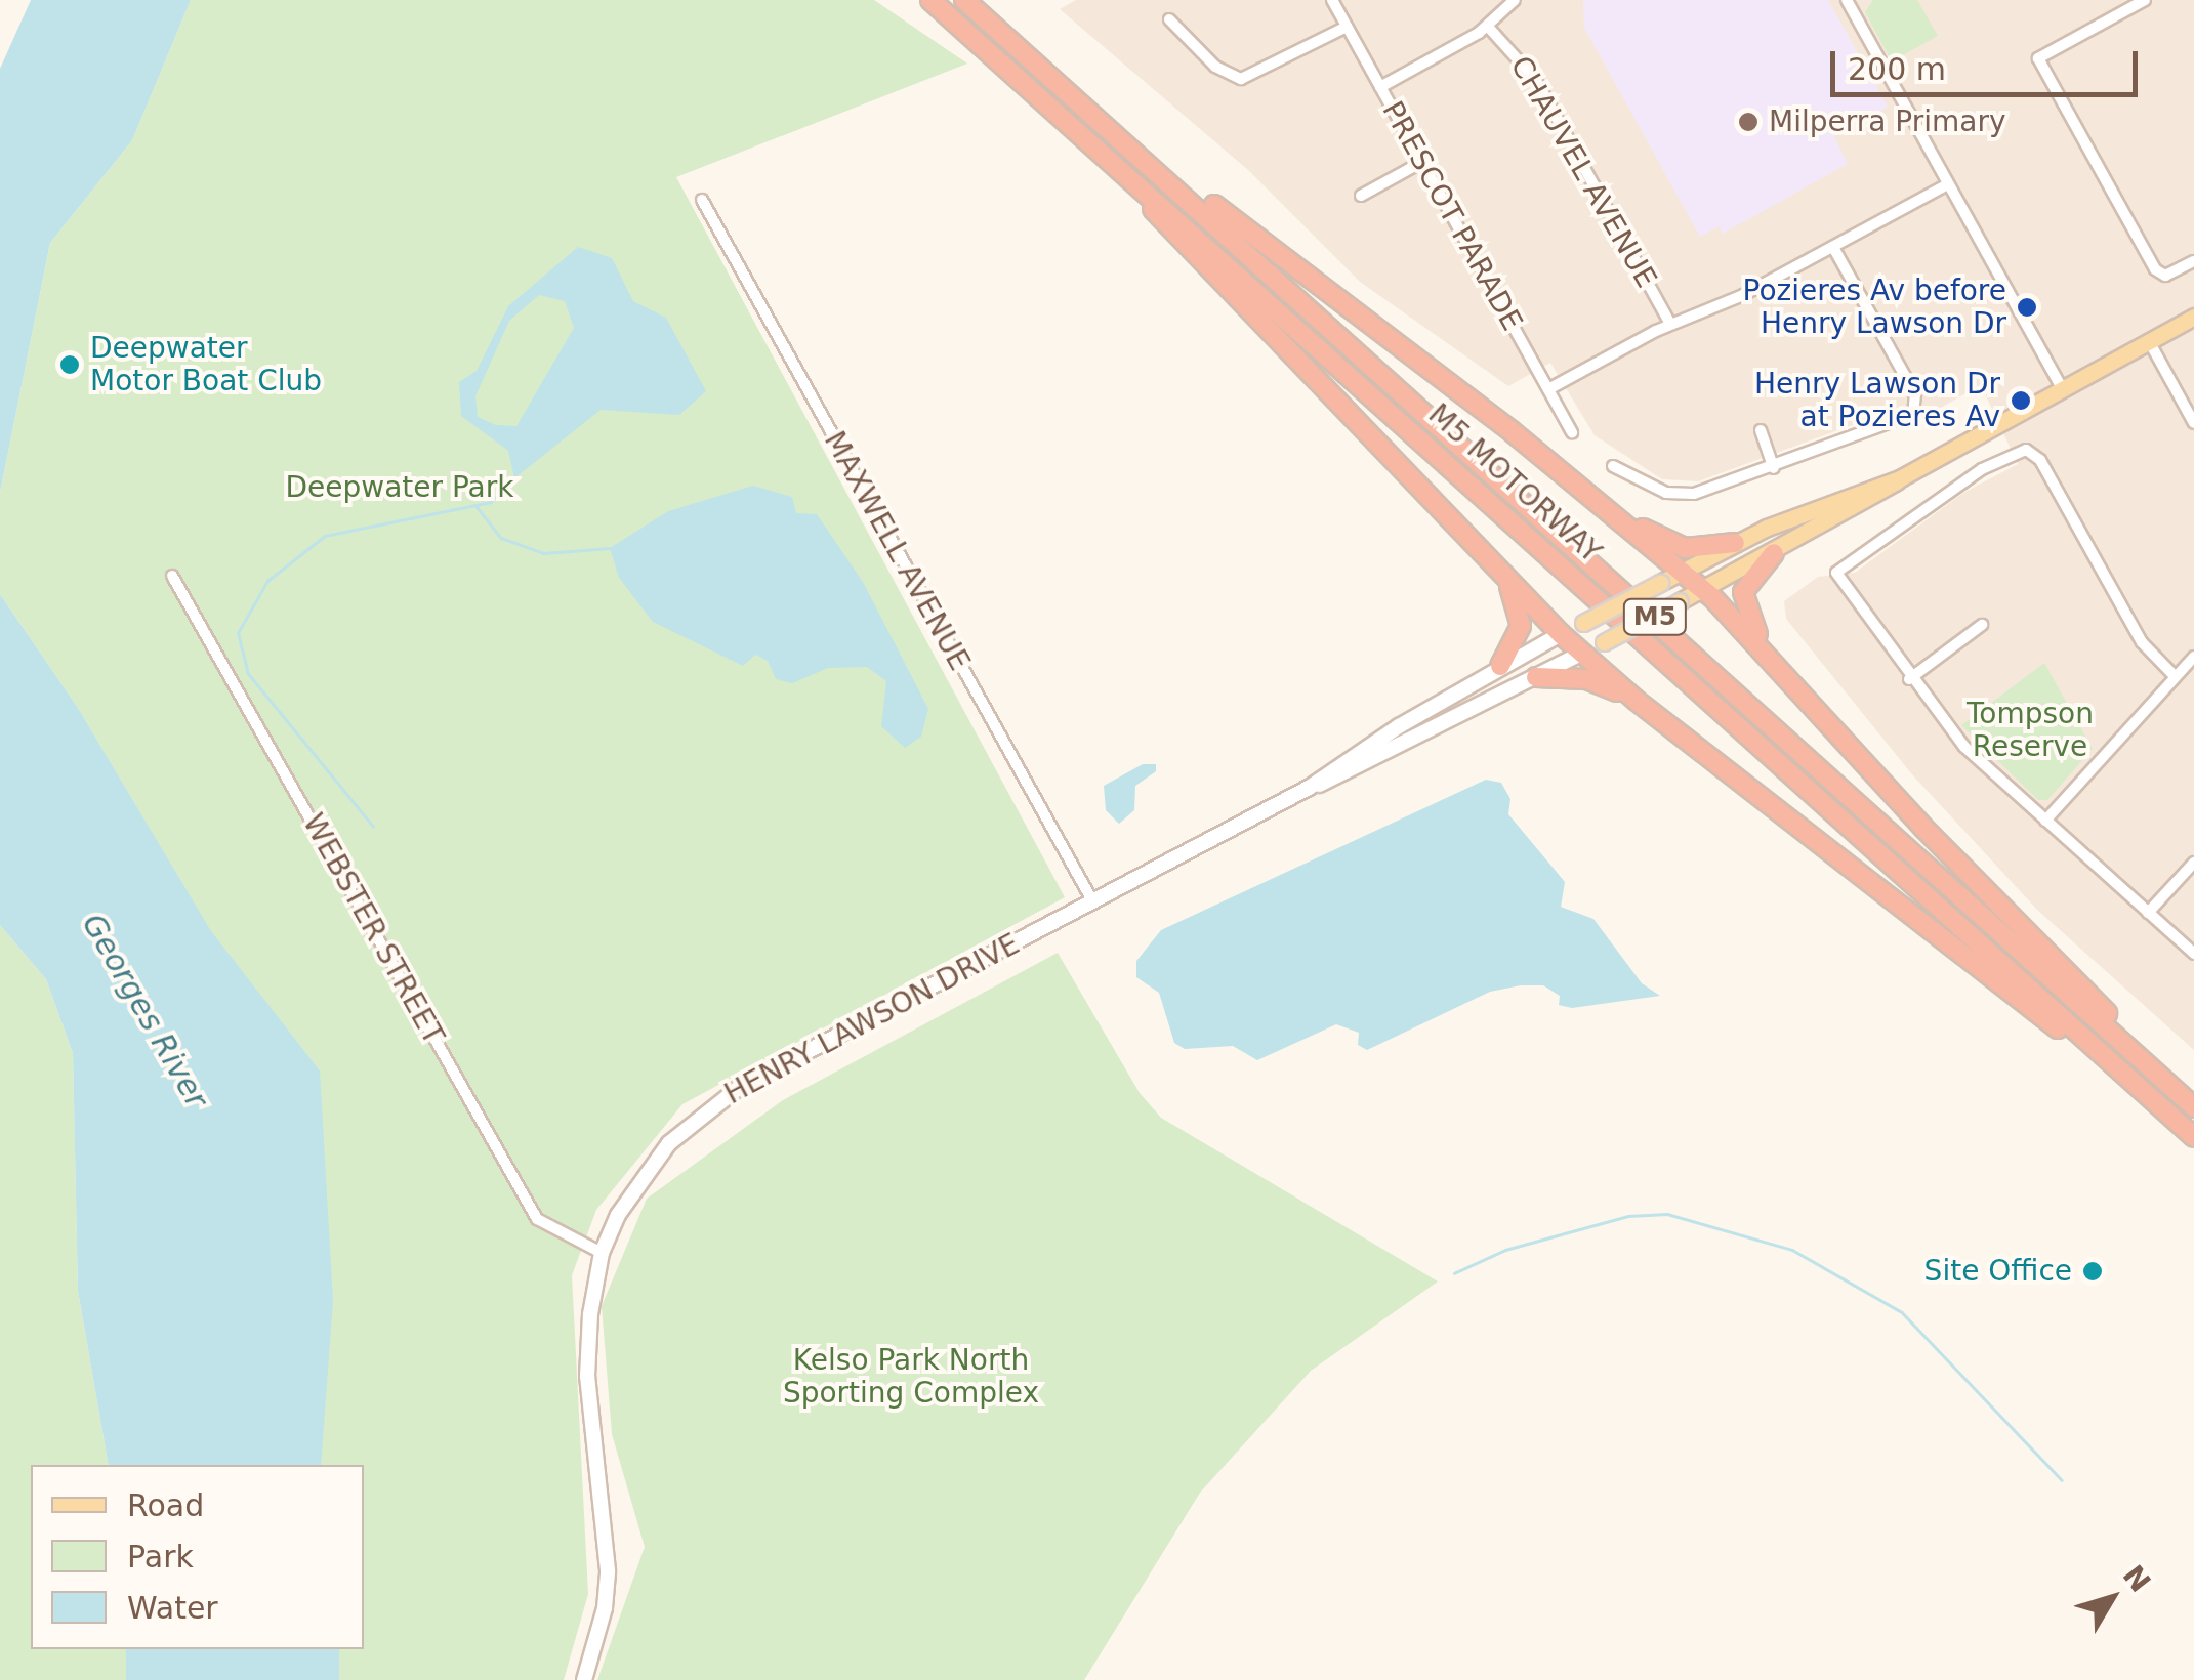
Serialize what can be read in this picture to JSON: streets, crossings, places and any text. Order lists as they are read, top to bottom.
{
  "streets": {
    "highway": ["M5 MOTORWAY", "M5"],
    "main road": ["HENRY LAWSON DRIVE"],
    "street": [
      "CHAUVEL AVENUE",
      "PRESCOT PARADE",
      "MAXWELL AVENUE",
      "WEBSTER STREET"
    ]
  },
  "crossings": [
    ["MAXWELL AVENUE", "HENRY LAWSON DRIVE"],
    ["WEBSTER STREET", "HENRY LAWSON DRIVE"]
  ],
  "water": ["Georges River"],
  "parks": ["Deepwater Park", "Tompson Reserve", "Kelso Park North Sporting Complex"],
  "places": [
    "Milperra Primary",
    "Pozieres Av before Henry Lawson Dr",
    "Deepwater Motor Boat Club",
    "Henry Lawson Dr at Pozieres Av",
    "Site Office"
  ],
  "legend": ["Road", "Park", "Water"],
  "scale_bar": "200 m",
  "north": "top right"
}
